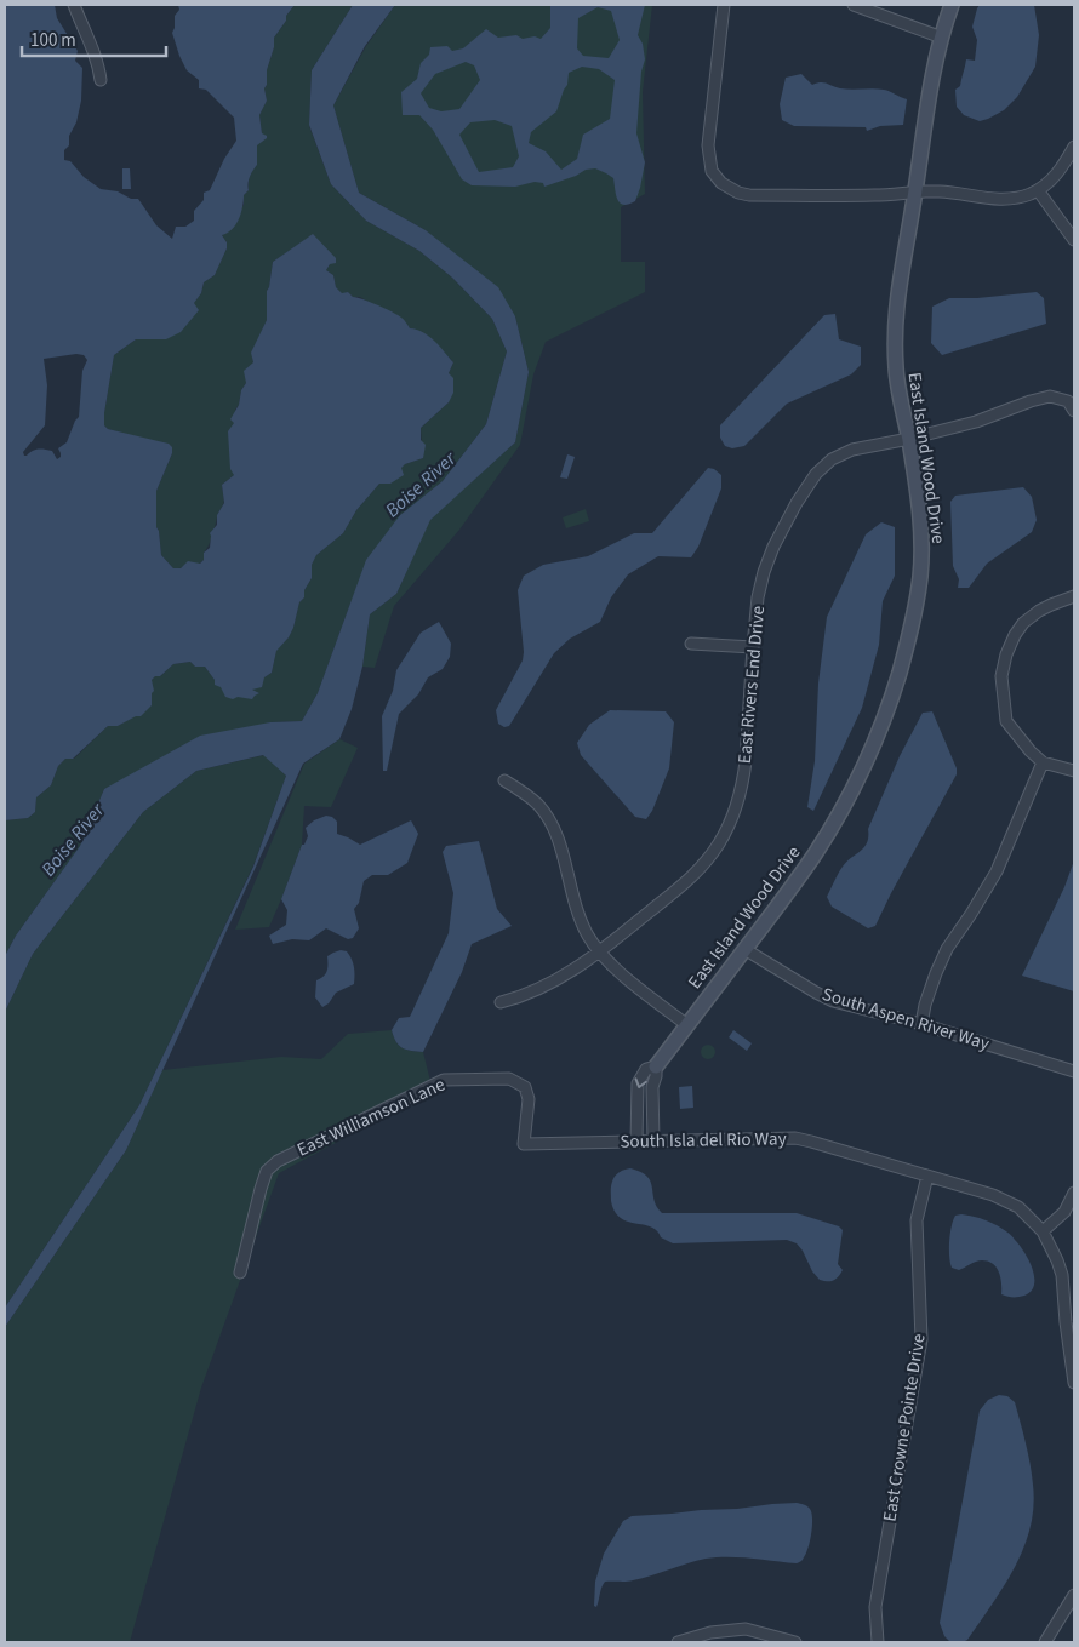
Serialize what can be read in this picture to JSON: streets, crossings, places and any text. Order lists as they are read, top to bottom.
{
  "streets": {
    "street": [
      "East Island Wood Drive",
      "East Rivers End Drive",
      "South Aspen River Way",
      "East Williamson Lane",
      "South Isla del Rio Way",
      "East Crowne Pointe Drive"
    ]
  },
  "crossings": [
    ["East Island Wood Drive", "East Rivers End Drive"],
    ["East Island Wood Drive", "South Aspen River Way"],
    ["East Island Wood Drive", "South Isla del Rio Way"],
    ["East Williamson Lane", "South Isla del Rio Way"],
    ["South Isla del Rio Way", "East Crowne Pointe Drive"]
  ],
  "water": ["Boise River"],
  "scale_bar": "100 m"
}
